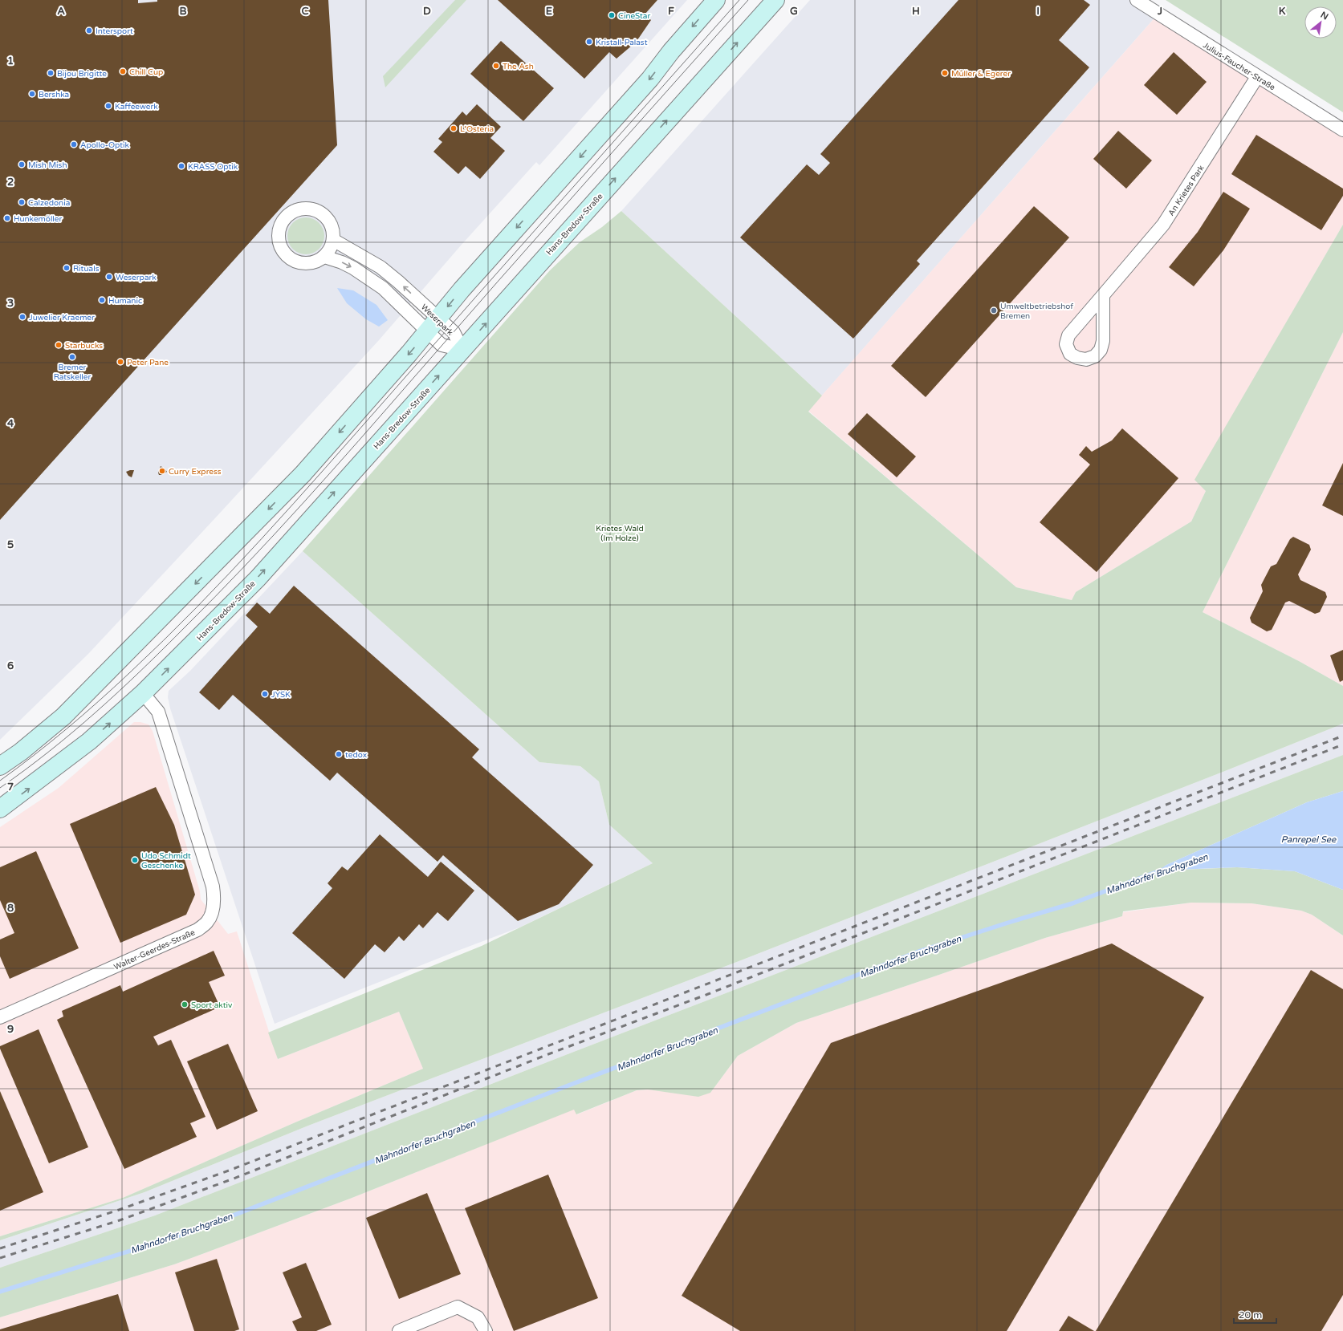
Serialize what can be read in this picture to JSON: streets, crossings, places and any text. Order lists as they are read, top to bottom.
{
  "streets": {
    "main road": ["Hans-Bredow-Straße"],
    "street": [
      "Julius-Faucher-Straße",
      "An Krietes Park",
      "Weserpark",
      "Walter-Geerdes-Straße"
    ]
  },
  "crossings": [
    ["Julius-Faucher-Straße", "An Krietes Park"],
    ["Hans-Bredow-Straße", "Weserpark"],
    ["Hans-Bredow-Straße", "Walter-Geerdes-Straße"]
  ],
  "water": ["Panrepel See", "Mahndorfer Bruchgraben"],
  "parks": ["Krietes Wald (Im Holze)"],
  "places": [
    "CineStar",
    "Intersport",
    "Kristall-Palast",
    "The Ash",
    "Chill Cup",
    "Bijou Brigitte",
    "Müller & Egerer",
    "Bershka",
    "Kaffeewerk",
    "L'Osteria",
    "Apollo-Optik",
    "Mish Mish",
    "KRASS Optik",
    "Calzedonia",
    "Hunkemöller",
    "Rituals",
    "Weserpark",
    "Humanic",
    "Umweltbetriebshof Bremen",
    "Juwelier Kraemer",
    "Starbucks",
    "Bremer Ratskeller",
    "Peter Pane",
    "Curry Express",
    "JYSK",
    "tedox",
    "Udo Schmidt Geschenke",
    "Sport aktiv"
  ],
  "scale_bar": "20 m",
  "north": "top right",
  "grid": {
    "columns": [
      "A",
      "B",
      "C",
      "D",
      "E",
      "F",
      "G",
      "H",
      "I",
      "J",
      "K"
    ],
    "rows": [
      "1",
      "2",
      "3",
      "4",
      "5",
      "6",
      "7",
      "8",
      "9"
    ]
  }
}
